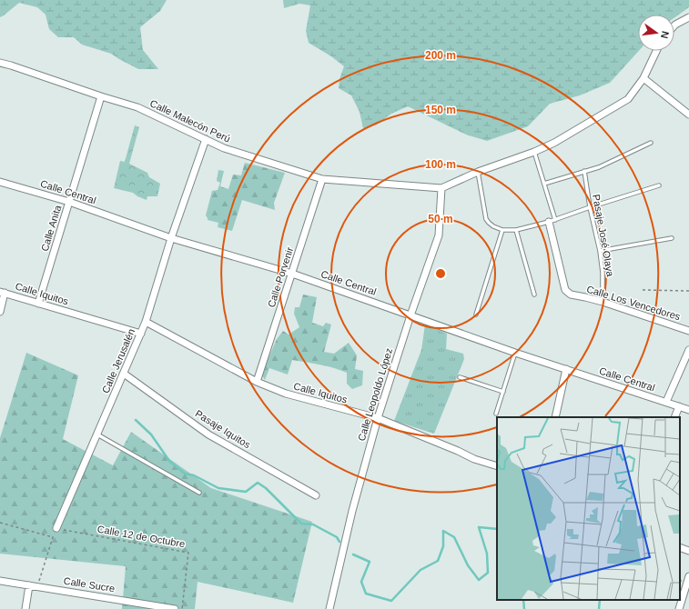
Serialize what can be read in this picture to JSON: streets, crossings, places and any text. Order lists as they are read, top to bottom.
{
  "streets": {
    "street": [
      "Calle Malecón Perú",
      "Calle Central",
      "Calle Anita",
      "Calle Porvenir",
      "Calle Iquitos",
      "Calle Los Vencedores",
      "Calle Jerusalén",
      "Calle Leopoldo López",
      "Pasaje Iquitos",
      "Calle Sucre"
    ],
    "lane": ["Pasaje José Olaya"],
    "path": ["Calle 12 de Octubre"]
  },
  "crossings": [
    ["Calle Malecón Perú", "Calle Anita"],
    ["Calle Malecón Perú", "Calle Porvenir"],
    ["Calle Malecón Perú", "Calle Jerusalén"],
    ["Calle Malecón Perú", "Calle Leopoldo López"],
    ["Calle Central", "Calle Anita"],
    ["Calle Central", "Calle Porvenir"],
    ["Calle Central", "Calle Jerusalén"],
    ["Calle Central", "Calle Leopoldo López"],
    ["Calle Anita", "Calle Iquitos"],
    ["Pasaje José Olaya", "Calle Los Vencedores"],
    ["Calle Porvenir", "Calle Iquitos"],
    ["Calle Iquitos", "Calle Jerusalén"],
    ["Calle Iquitos", "Calle Leopoldo López"],
    ["Calle Jerusalén", "Pasaje Iquitos"],
    ["Calle Jerusalén", "Calle 12 de Octubre"]
  ],
  "north": "right",
  "rings": [
    "200 m",
    "150 m",
    "100 m",
    "50 m"
  ]
}
